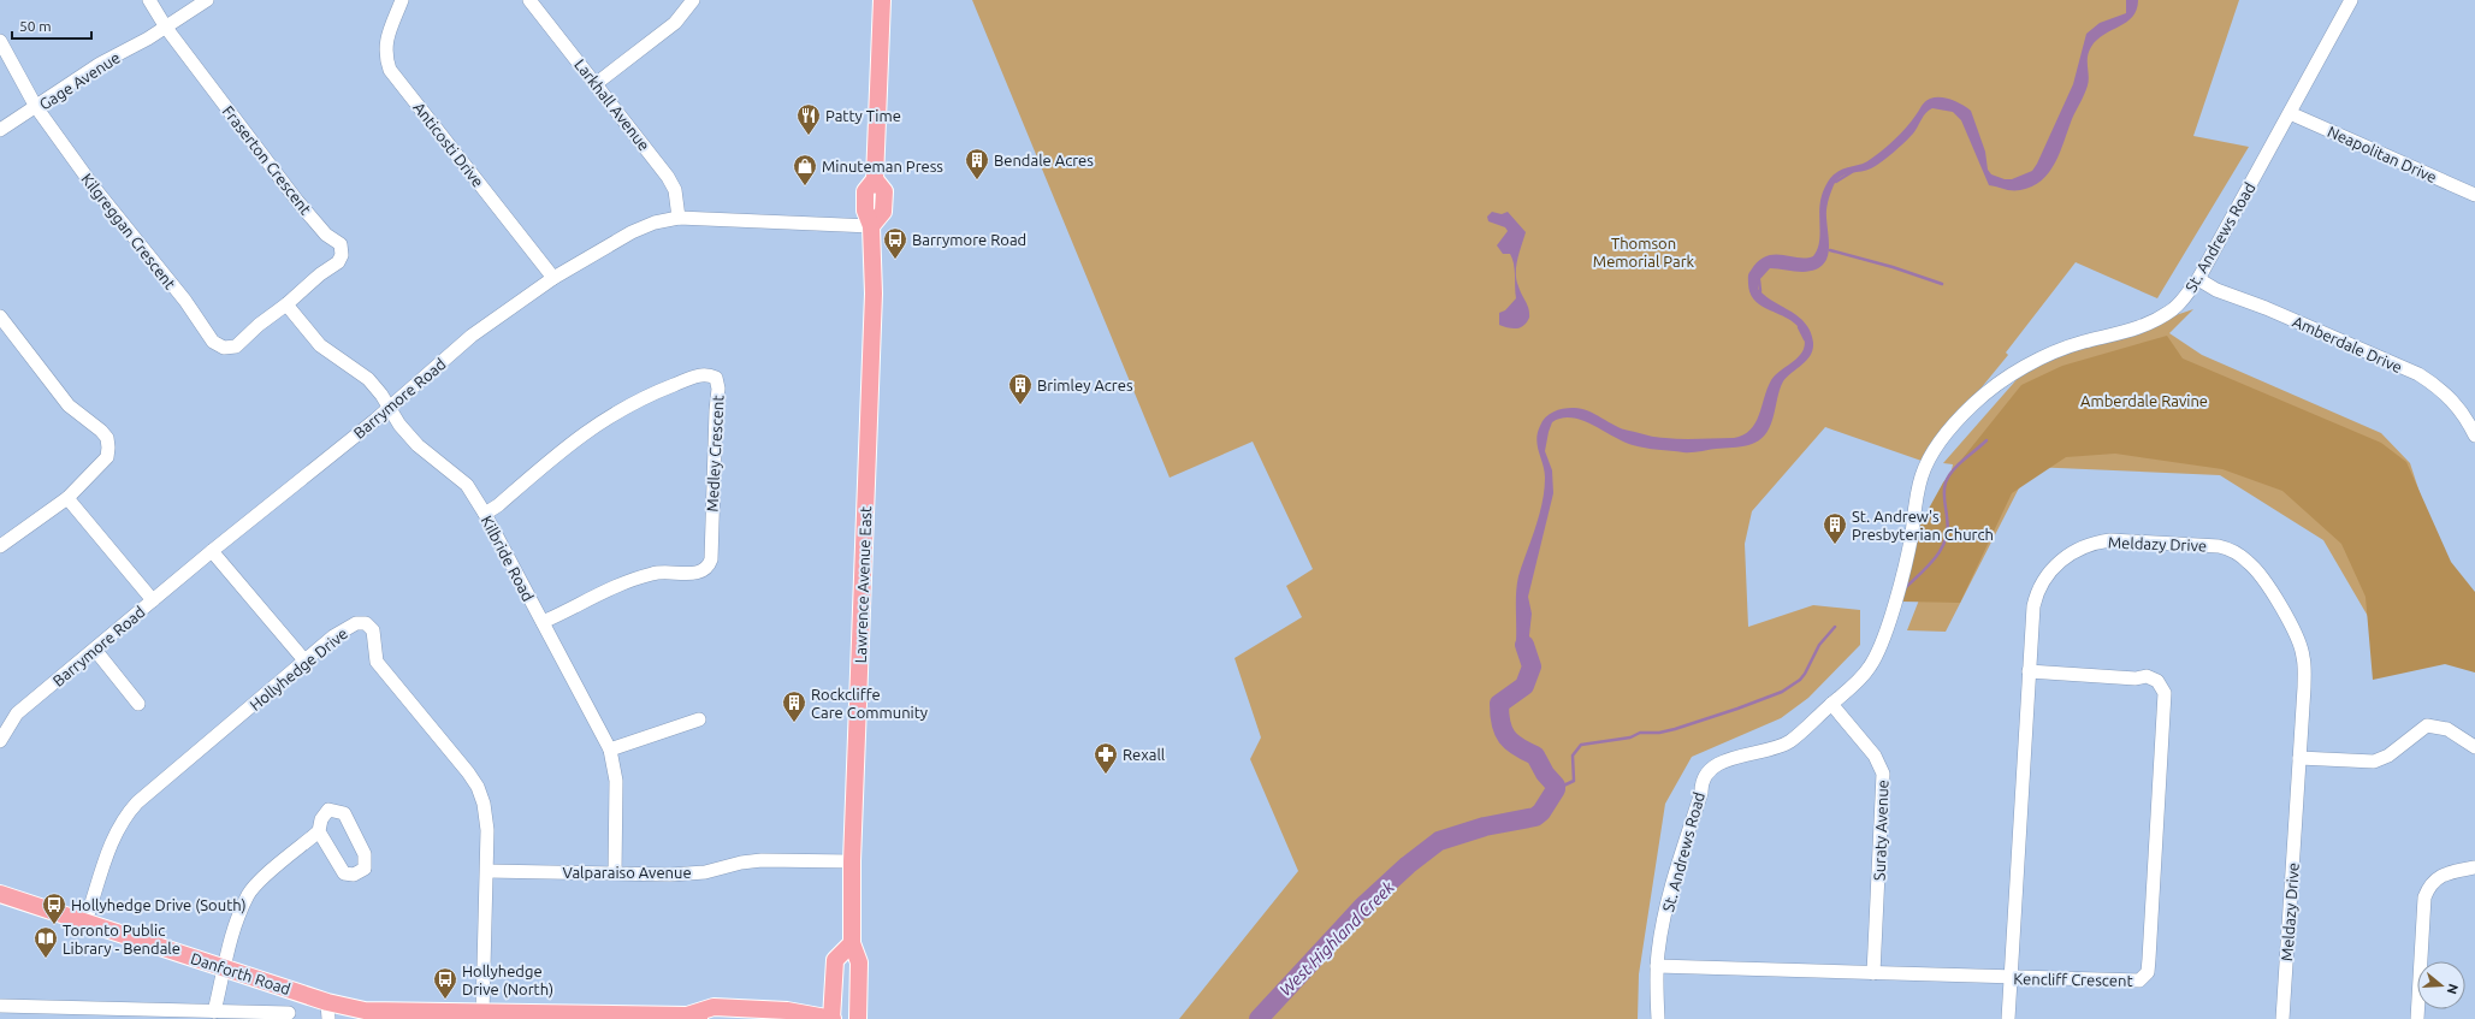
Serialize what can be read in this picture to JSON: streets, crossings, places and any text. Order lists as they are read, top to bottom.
{
  "streets": {
    "main road": ["Lawrence Avenue East", "Danforth Road"],
    "street": [
      "Gage Avenue",
      "Larkhall Avenue",
      "Anticosti Drive",
      "Neapolitan Drive",
      "Fraserton Crescent",
      "Kilgreggan Crescent",
      "St. Andrews Road",
      "Amberdale Drive",
      "Barrymore Road",
      "Medley Crescent",
      "Meldazy Drive",
      "Kilbride Road",
      "Hollyhedge Drive",
      "Suraty Avenue",
      "Valparaiso Avenue",
      "Kencliff Crescent"
    ]
  },
  "crossings": [
    ["Gage Avenue", "Fraserton Crescent"],
    ["Gage Avenue", "Kilgreggan Crescent"],
    ["Larkhall Avenue", "Barrymore Road"],
    ["Anticosti Drive", "Barrymore Road"],
    ["Neapolitan Drive", "St. Andrews Road"],
    ["Fraserton Crescent", "Kilgreggan Crescent"],
    ["Fraserton Crescent", "Kilbride Road"],
    ["Kilgreggan Crescent", "Kilbride Road"],
    ["St. Andrews Road", "Amberdale Drive"],
    ["St. Andrews Road", "Suraty Avenue"],
    ["St. Andrews Road", "Kencliff Crescent"],
    ["Barrymore Road", "Kilbride Road"],
    ["Barrymore Road", "Lawrence Avenue East"],
    ["Medley Crescent", "Kilbride Road"],
    ["Meldazy Drive", "Kencliff Crescent"],
    ["Kilbride Road", "Valparaiso Avenue"],
    ["Lawrence Avenue East", "Valparaiso Avenue"],
    ["Hollyhedge Drive", "Valparaiso Avenue"],
    ["Hollyhedge Drive", "Danforth Road"],
    ["Suraty Avenue", "Kencliff Crescent"]
  ],
  "water": ["West Highland Creek"],
  "parks": ["Thomson Memorial Park", "Amberdale Ravine"],
  "places": {
    "restaurant": ["Patty Time"],
    "building": [
      "Bendale Acres",
      "Brimley Acres",
      "St. Andrew's Presbyterian Church",
      "Rockcliffe Care Community"
    ],
    "shop": ["Minuteman Press"],
    "bus stop": ["Barrymore Road", "Hollyhedge Drive (South)", "Hollyhedge Drive (North)"],
    "pharmacy": ["Rexall"],
    "library": ["Toronto Public Library - Bendale"]
  },
  "scale_bar": "50 m",
  "north": "right"
}
